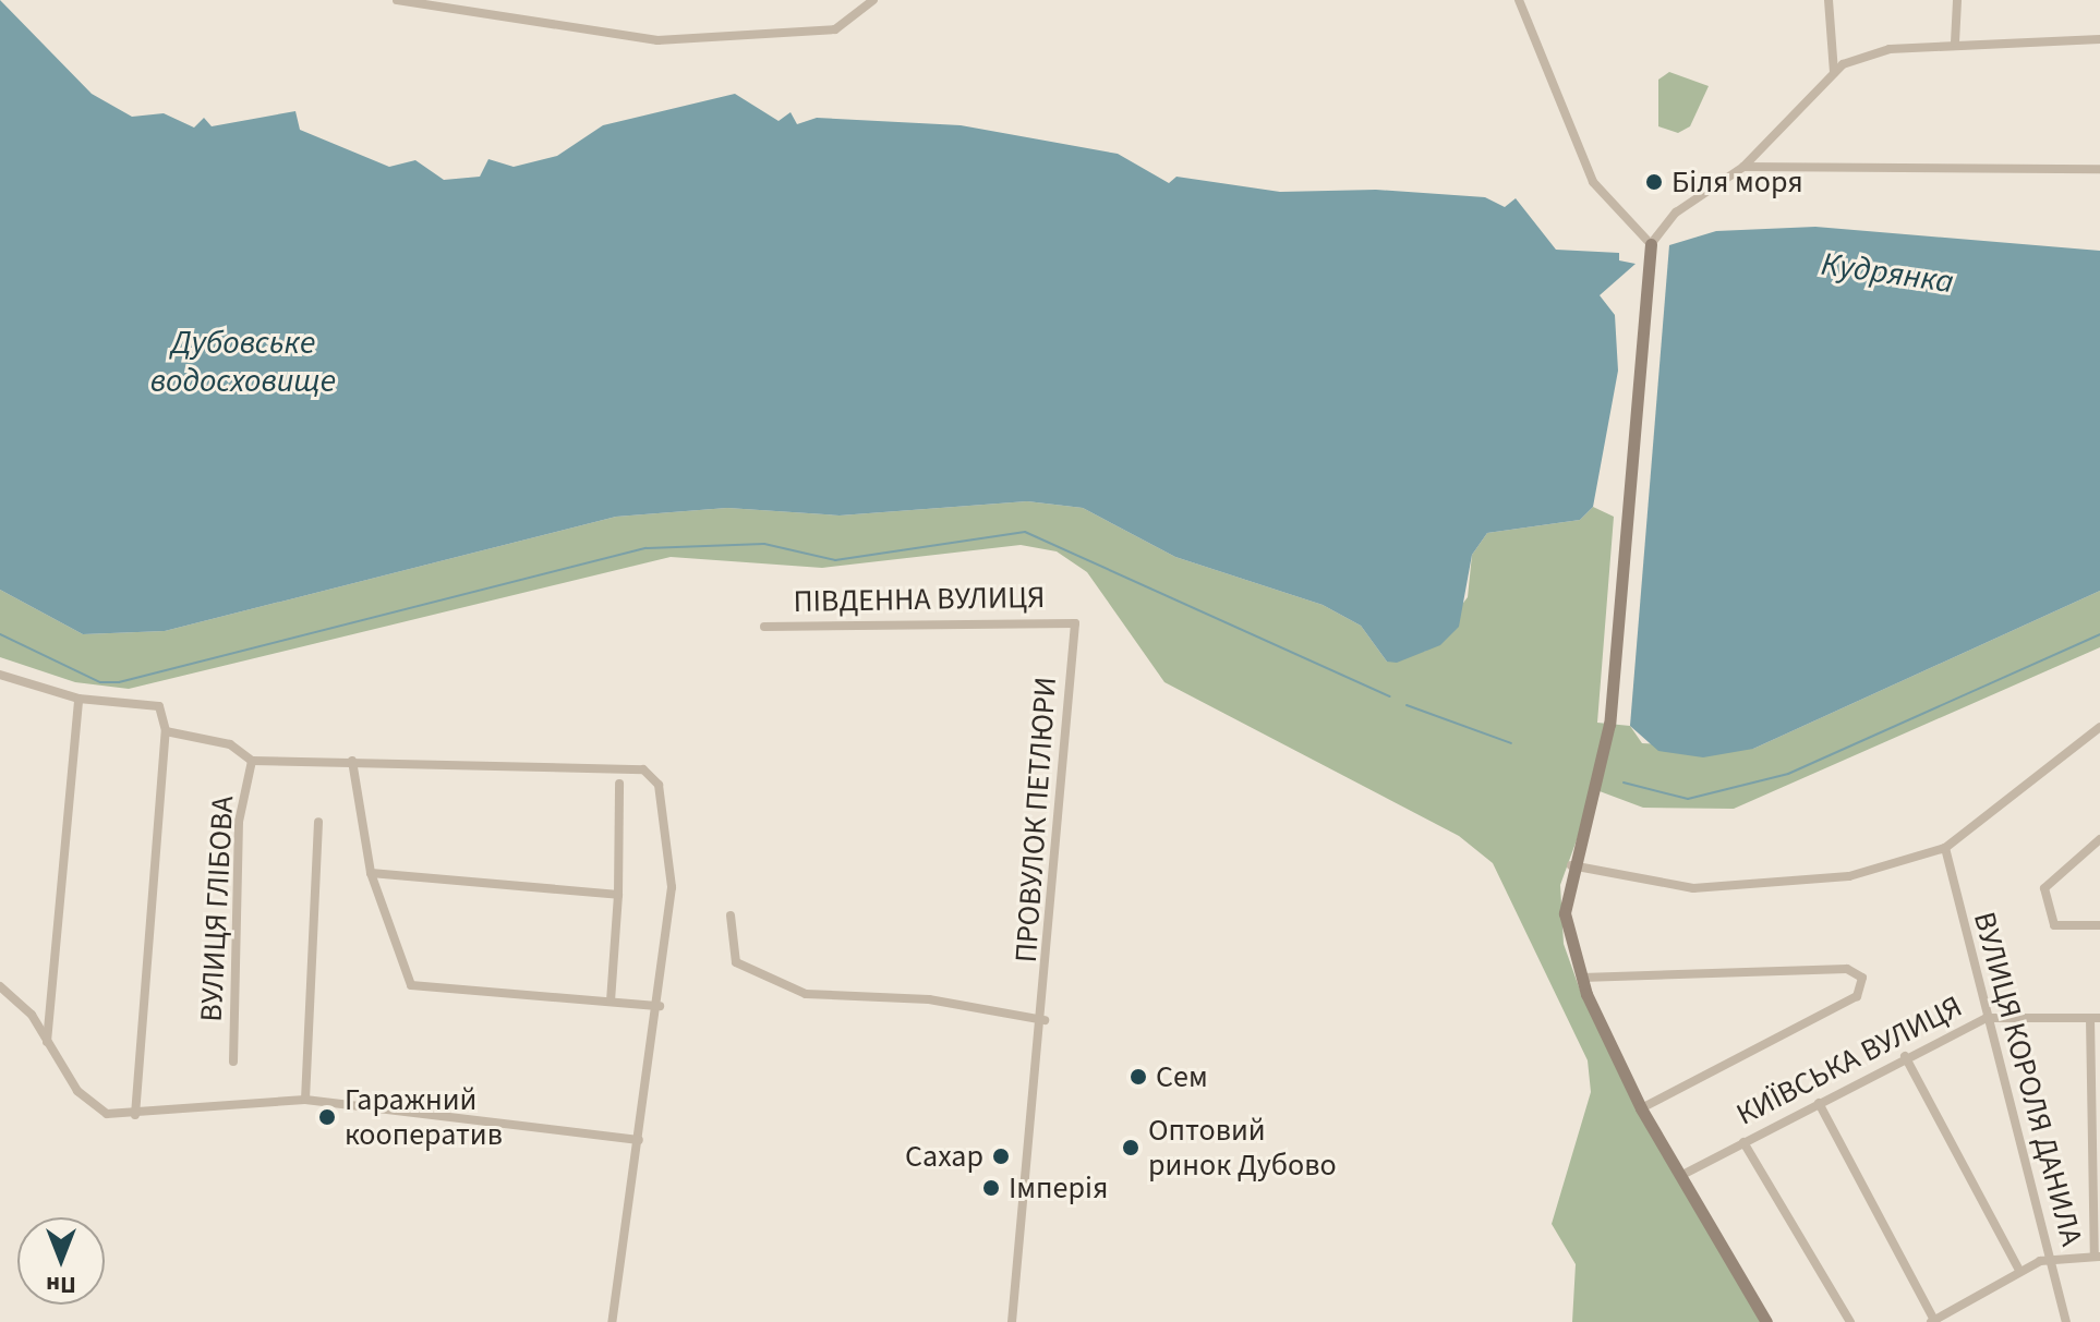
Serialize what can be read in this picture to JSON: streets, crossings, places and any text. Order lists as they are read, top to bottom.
{
  "streets": {
    "street": [
      "ПІВДЕННА ВУЛИЦЯ",
      "ПРОВУЛОК ПЕТЛЮРИ",
      "ВУЛИЦЯ ГЛІБОВА",
      "КИЇВСЬКА ВУЛИЦЯ",
      "ВУЛИЦЯ КОРОЛЯ ДАНИЛА"
    ]
  },
  "crossings": [
    ["ПІВДЕННА ВУЛИЦЯ", "ПРОВУЛОК ПЕТЛЮРИ"],
    ["КИЇВСЬКА ВУЛИЦЯ", "ВУЛИЦЯ КОРОЛЯ ДАНИЛА"]
  ],
  "water": ["Кудрянка", "Дубовське водосховище"],
  "places": [
    "Біля моря",
    "Сем",
    "Гаражний кооператив",
    "Оптовий ринок Дубово",
    "Сахар",
    "Імперія"
  ],
  "north": "bottom"
}
